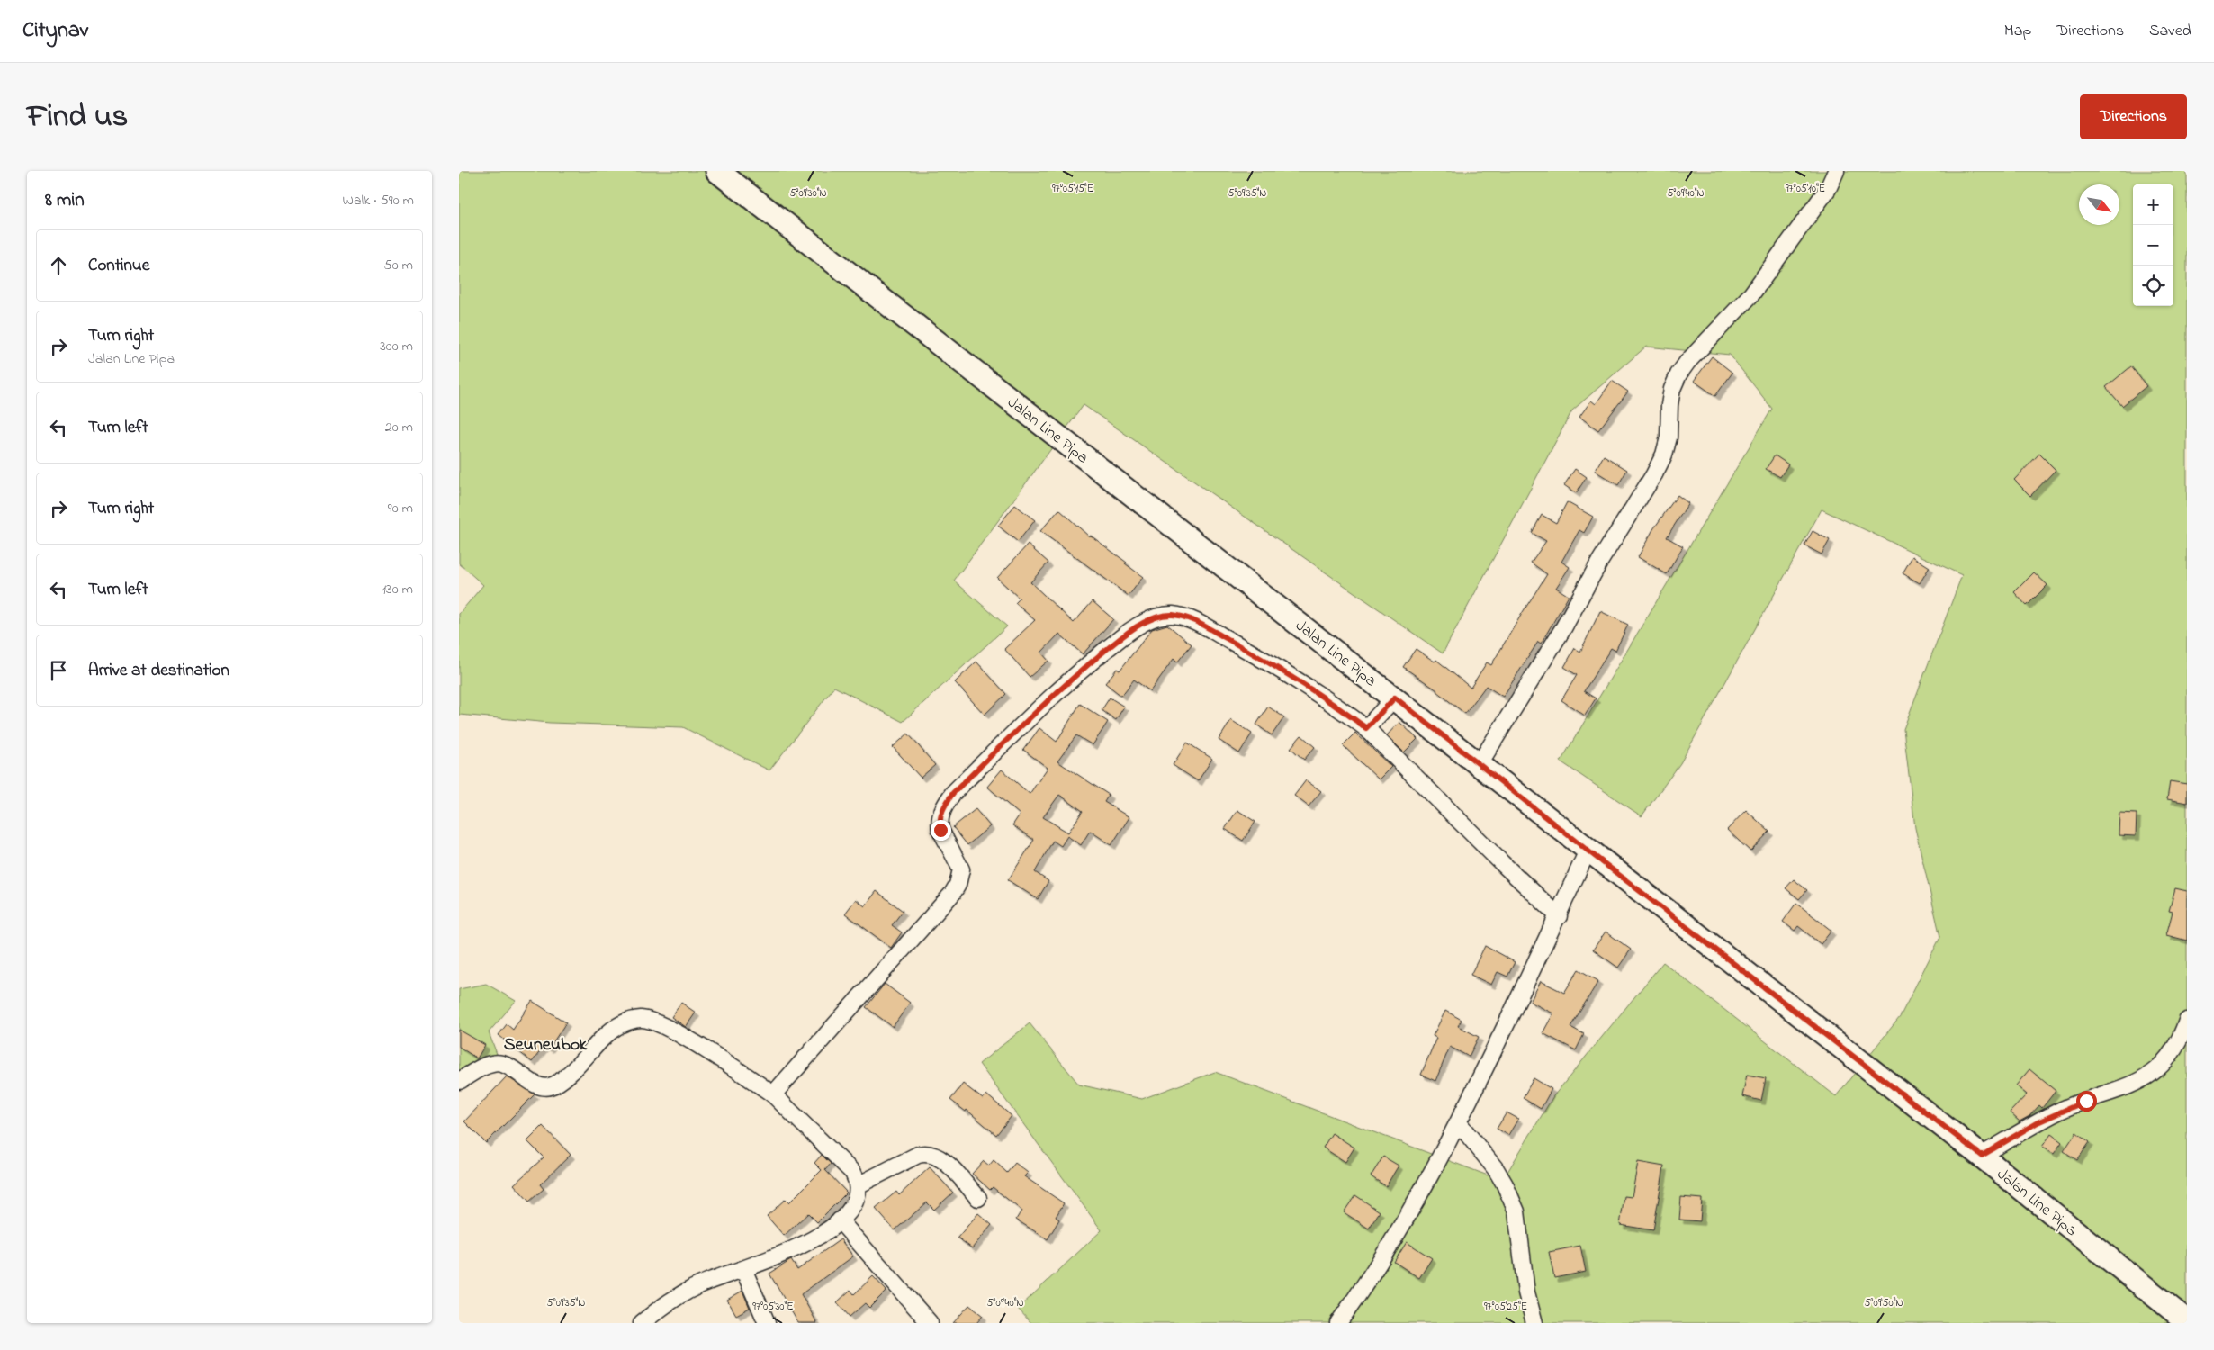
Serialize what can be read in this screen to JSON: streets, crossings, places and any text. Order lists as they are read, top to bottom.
{
  "streets": {
    "main road": ["Jalan Line Pipa"]
  },
  "districts": ["Seuneubok"],
  "north": "bottom right",
  "page": {
    "header": "Citynav",
    "nav": ["Map", "Directions", "Saved"],
    "title": "Find us",
    "buttons": "Directions",
    "heading": ["8 min", "Walk · 590 m"],
    "map_buttons": ["+", "−"],
    "list": [
      ["Continue", "50 m"],
      ["Turn right", "Jalan Line Pipa", "300 m"],
      ["Turn left", "20 m"],
      ["Turn right", "90 m"],
      ["Turn left", "130 m"],
      "Arrive at destination"
    ]
  },
  "coordinates": [
    "97°05'15\"E",
    "97°05'10\"E",
    "5°09'30\"N",
    "5°09'35\"N",
    "5°09'40\"N",
    "5°09'50\"N",
    "97°05'30\"E",
    "97°05'25\"E"
  ]
}
